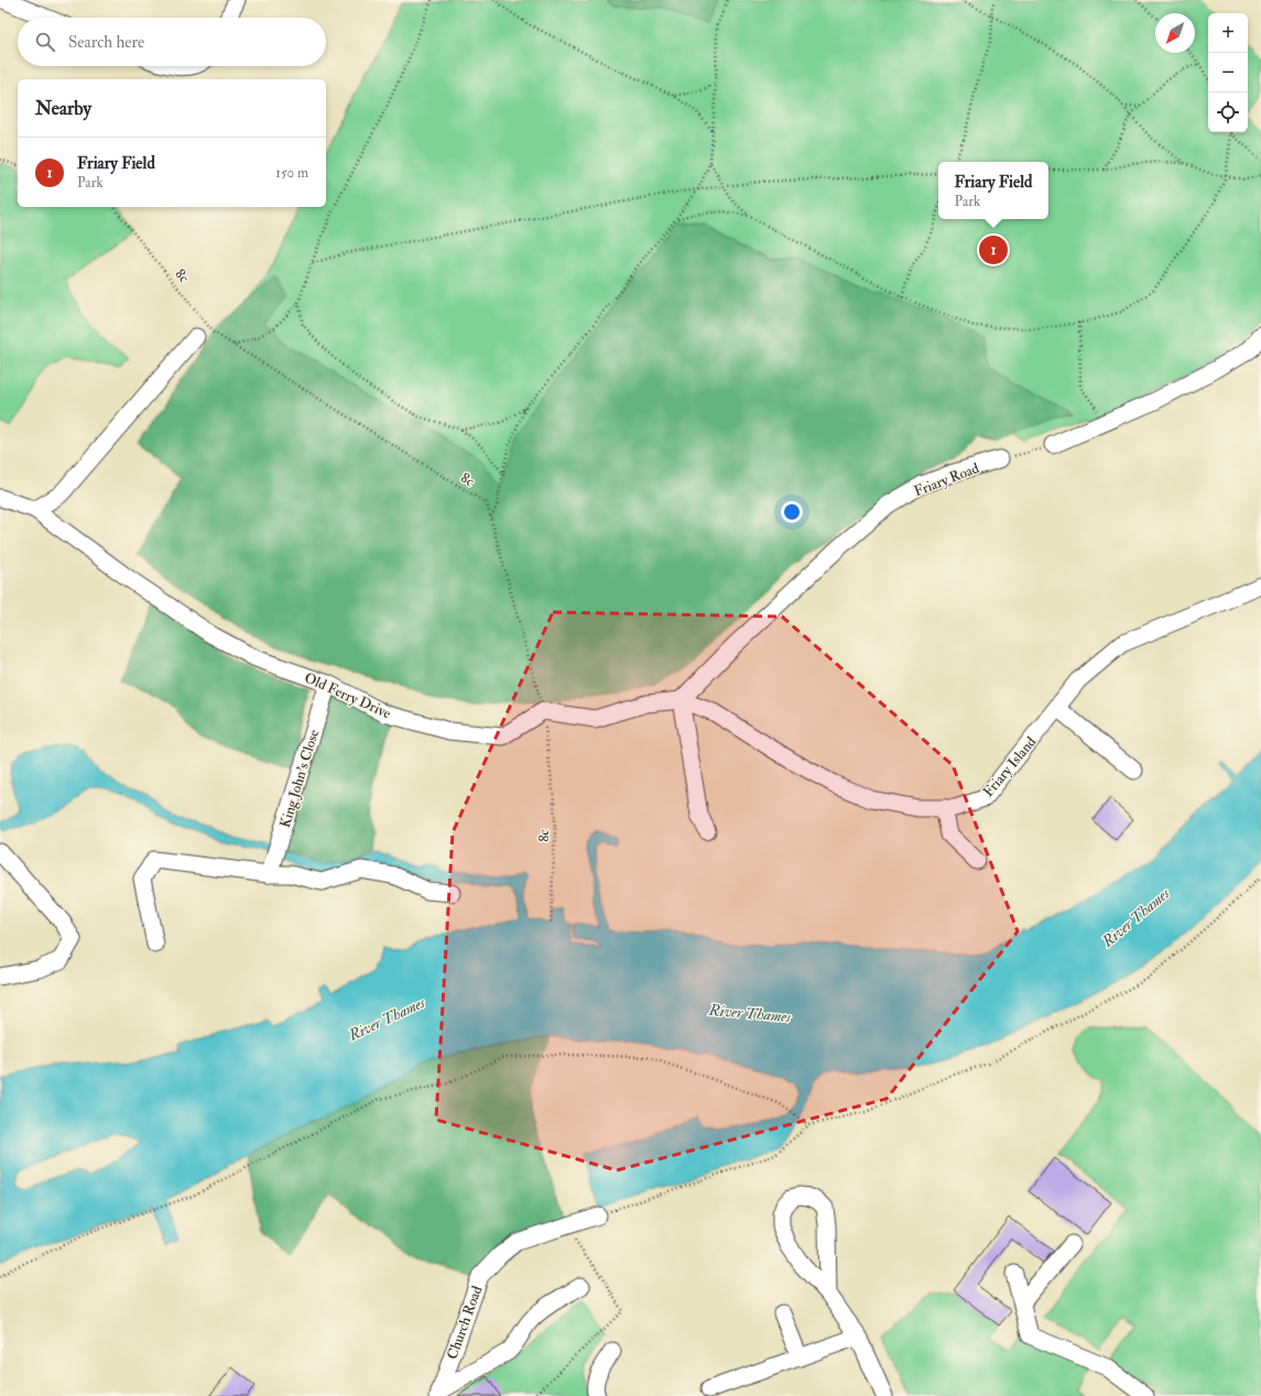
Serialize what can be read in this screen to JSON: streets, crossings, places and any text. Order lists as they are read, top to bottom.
{
  "streets": {
    "street": [
      "Friary Road",
      "Old Ferry Drive",
      "Friary Island",
      "King John's Close",
      "Church Road"
    ],
    "path": ["8c"]
  },
  "crossings": [
    ["8c", "Old Ferry Drive"],
    ["Friary Road", "Friary Island"],
    ["Old Ferry Drive", "King John's Close"]
  ],
  "water": ["River Thames"],
  "north": "bottom left",
  "page": {
    "map_buttons": ["+", "−"],
    "search": "Search here",
    "heading": "Nearby",
    "list": [
      {
        "mark": "1",
        "name": "Friary Field",
        "note": "Park",
        "value": "150 m"
      }
    ],
    "popup": ["Friary Field", "Park"],
    "pins": "1"
  }
}
